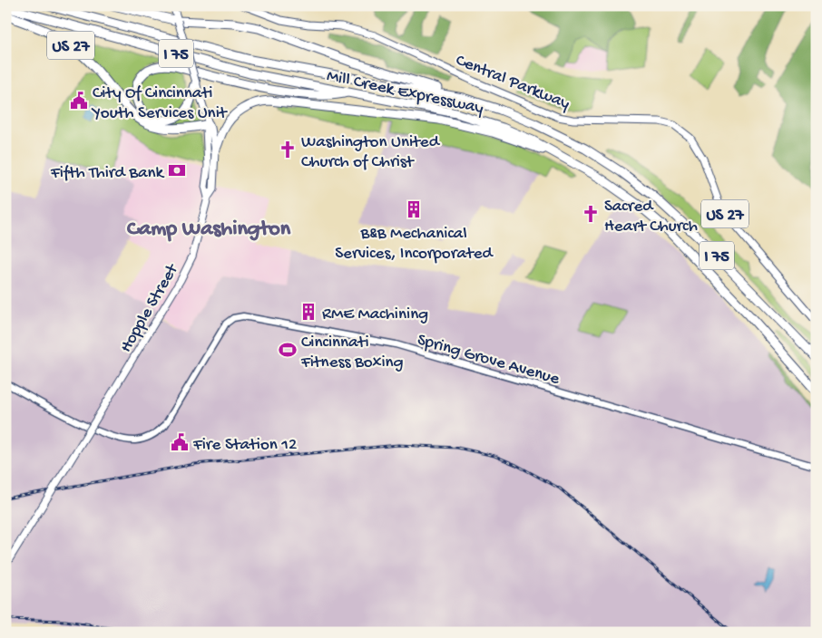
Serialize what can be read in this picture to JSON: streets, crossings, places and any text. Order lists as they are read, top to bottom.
{
  "streets": {
    "highway": ["US 27", "I 75", "Mill Creek Expressway"],
    "main road": ["Central Parkway", "Hopple Street", "Spring Grove Avenue"]
  },
  "crossings": [
    ["US 27", "Hopple Street"]
  ],
  "districts": ["Camp Washington"],
  "places": {
    "public building": ["City Of Cincinnati Youth Services Unit", "Fire Station 12"],
    "church": ["Washington United Church of Christ", "Sacred Heart Church"],
    "bank": ["Fifth Third Bank"],
    "building": ["B&B Mechanical Services, Incorporated", "RME Machining"],
    "sports": ["Cincinnati Fitness Boxing"]
  }
}
